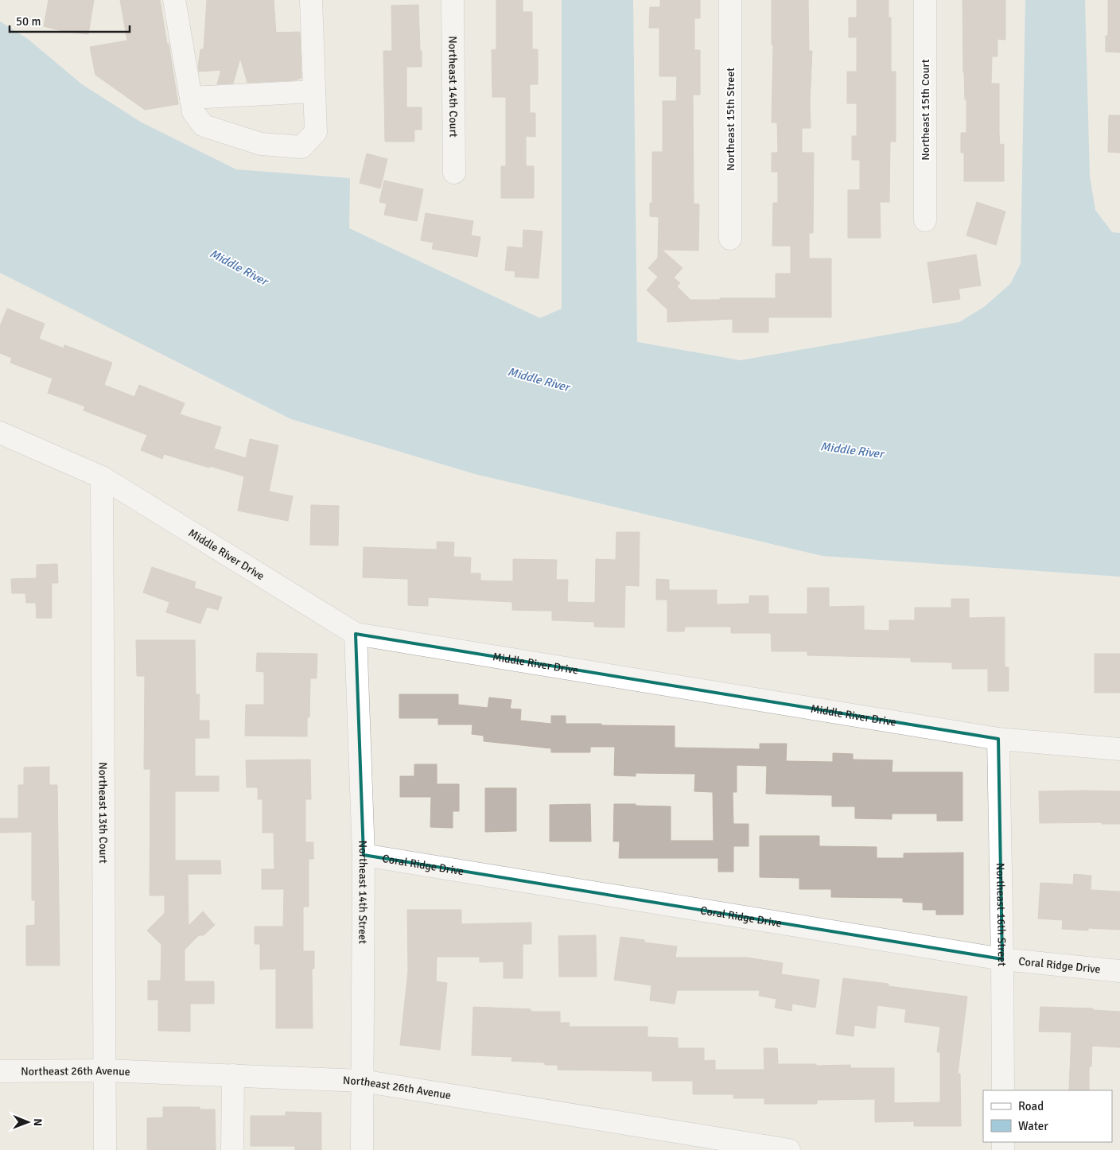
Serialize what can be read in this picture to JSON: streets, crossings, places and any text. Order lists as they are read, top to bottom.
{
  "streets": {
    "street": [
      "Northeast 14th Court",
      "Northeast 15th Court",
      "Northeast 15th Street",
      "Middle River Drive",
      "Northeast 13th Court",
      "Coral Ridge Drive",
      "Northeast 14th Street",
      "Northeast 16th Street",
      "Northeast 26th Avenue"
    ]
  },
  "crossings": [
    ["Middle River Drive", "Northeast 13th Court"],
    ["Middle River Drive", "Northeast 14th Street"],
    ["Middle River Drive", "Northeast 16th Street"],
    ["Northeast 13th Court", "Northeast 26th Avenue"],
    ["Coral Ridge Drive", "Northeast 14th Street"],
    ["Coral Ridge Drive", "Northeast 16th Street"],
    ["Northeast 14th Street", "Northeast 26th Avenue"]
  ],
  "water": ["Middle River"],
  "legend": ["Road", "Water"],
  "scale_bar": "50 m",
  "north": "right"
}
